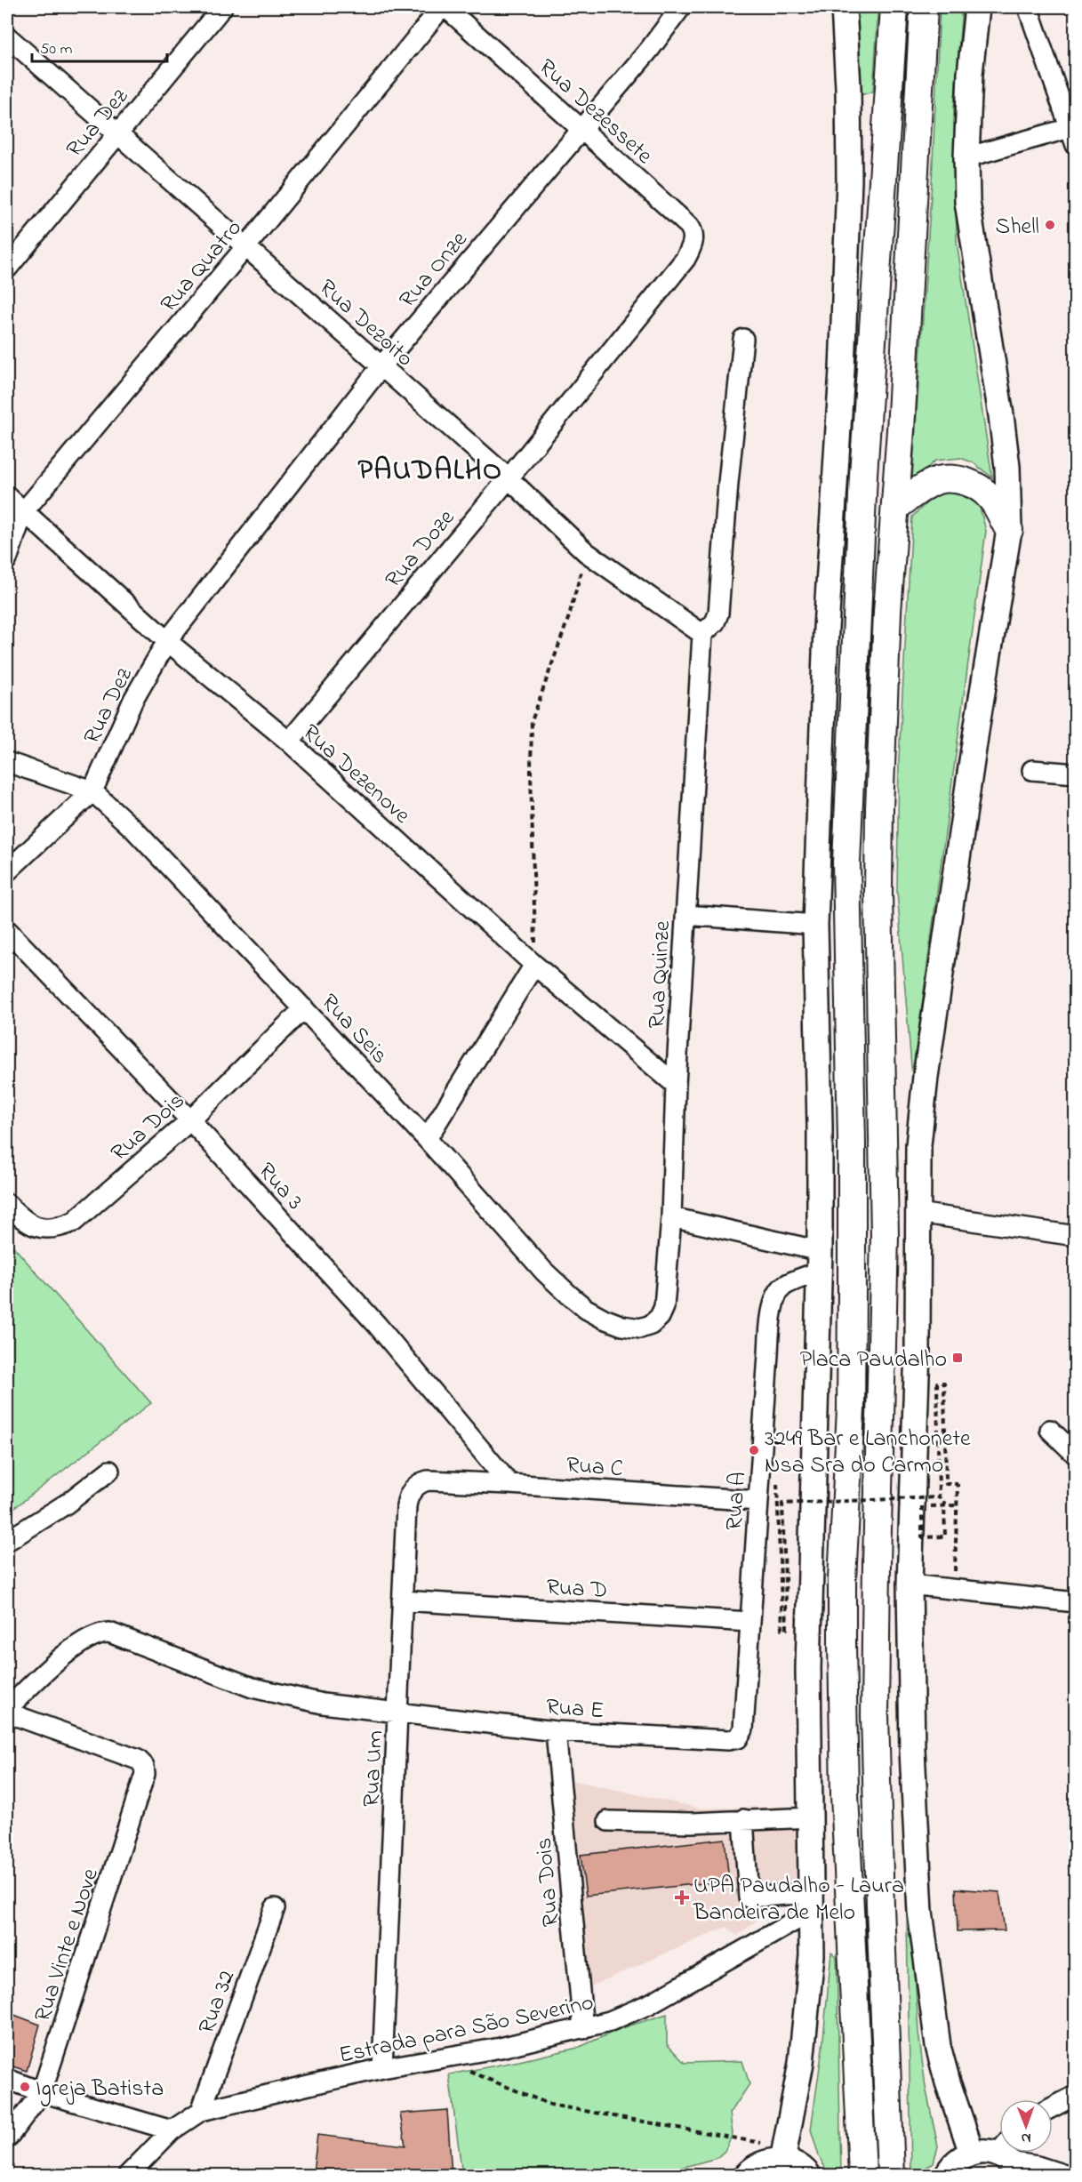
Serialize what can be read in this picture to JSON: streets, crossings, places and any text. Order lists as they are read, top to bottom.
{
  "streets": {
    "street": [
      "Rua Dezessete",
      "Rua Dez",
      "Rua Quatro",
      "Rua Onze",
      "Rua Dezoito",
      "Rua Doze",
      "Rua Dezenove",
      "Rua Quinze",
      "Rua Seis",
      "Rua Dois",
      "Rua 3",
      "Rua C",
      "Rua A",
      "Rua D",
      "Rua E",
      "Rua Um",
      "Rua Vinte e Nove",
      "Rua 32",
      "Estrada para São Severino"
    ]
  },
  "crossings": [
    ["Rua Dezessete", "Rua Quatro"],
    ["Rua Dezessete", "Rua Onze"],
    ["Rua Dezessete", "Rua Doze"],
    ["Rua Dez", "Rua Onze"],
    ["Rua Dez", "Rua Dezoito"],
    ["Rua Dez", "Rua Dezenove"],
    ["Rua Dez", "Rua Seis"],
    ["Rua Quatro", "Rua Dezoito"],
    ["Rua Quatro", "Rua Dezenove"],
    ["Rua Onze", "Rua Dezoito"],
    ["Rua Onze", "Rua Dezenove"],
    ["Rua Dezoito", "Rua Doze"],
    ["Rua Dezoito", "Rua Quinze"],
    ["Rua Doze", "Rua Dezenove"],
    ["Rua Dezenove", "Rua Quinze"],
    ["Rua Quinze", "Rua Seis"],
    ["Rua Seis", "Rua Dois"],
    ["Rua Dois", "Rua 3"],
    ["Rua Dois", "Rua E"],
    ["Rua Dois", "Estrada para São Severino"],
    ["Rua 3", "Rua C"],
    ["Rua C", "Rua A"],
    ["Rua C", "Rua Um"],
    ["Rua A", "Rua D"],
    ["Rua A", "Rua E"],
    ["Rua D", "Rua Um"],
    ["Rua E", "Rua Um"],
    ["Rua E", "Rua Vinte e Nove"],
    ["Rua Um", "Estrada para São Severino"],
    ["Rua 32", "Estrada para São Severino"]
  ],
  "districts": ["PAUDALHO"],
  "places": {
    "other": ["Shell", "3249 Bar e Lanchonete Nsa Sra do Carmo", "Igreja Batista"],
    "transit": ["Placa Paudalho"],
    "health": ["UPA Paudalho - Laura Bandeira de Melo"]
  },
  "scale_bar": "50 m",
  "north": "bottom"
}
